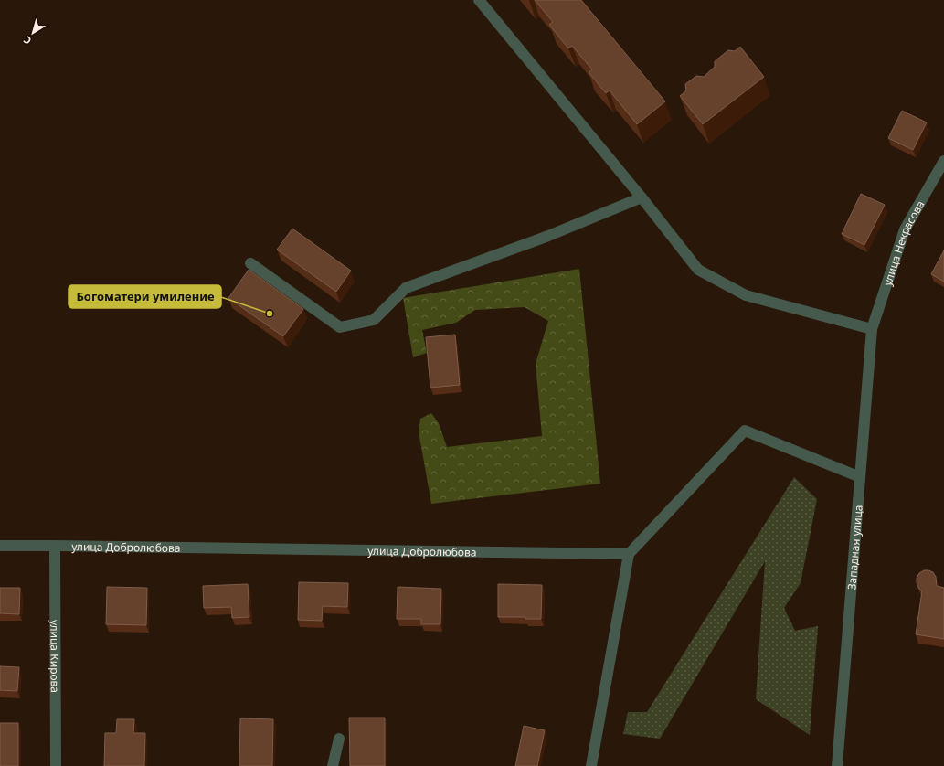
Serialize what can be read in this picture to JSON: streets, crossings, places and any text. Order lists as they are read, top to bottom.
{
  "streets": {
    "street": [
      "улица Некрасова",
      "улица Добролюбова",
      "Западная улица",
      "улица Кирова"
    ]
  },
  "crossings": [
    ["улица Некрасова", "Западная улица"],
    ["улица Добролюбова", "улица Кирова"]
  ],
  "places": ["Богоматери умиление"],
  "north": "bottom left"
}
